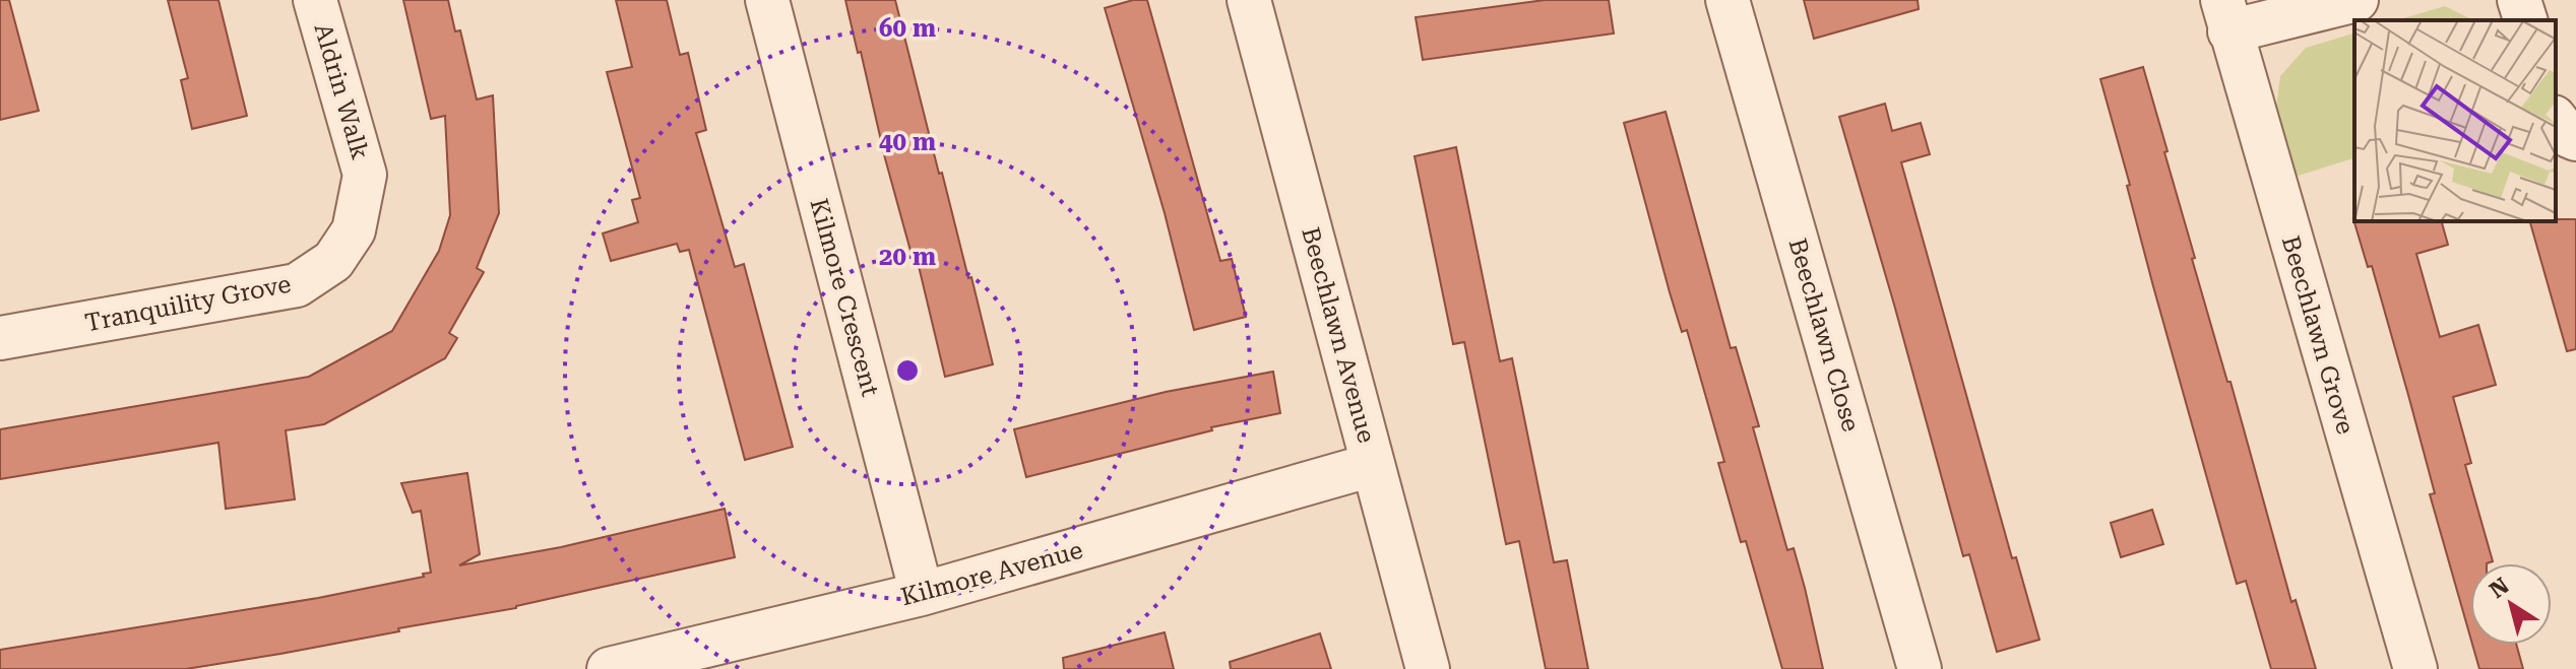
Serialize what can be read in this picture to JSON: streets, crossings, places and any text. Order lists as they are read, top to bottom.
{
  "streets": {
    "street": [
      "Aldrin Walk",
      "Kilmore Crescent",
      "Tranquility Grove",
      "Beechlawn Avenue",
      "Beechlawn Close",
      "Beechlawn Grove",
      "Kilmore Avenue"
    ]
  },
  "crossings": [
    ["Aldrin Walk", "Tranquility Grove"],
    ["Kilmore Crescent", "Kilmore Avenue"],
    ["Beechlawn Avenue", "Kilmore Avenue"]
  ],
  "north": "top left",
  "rings": ["60 m", "40 m", "20 m"]
}
